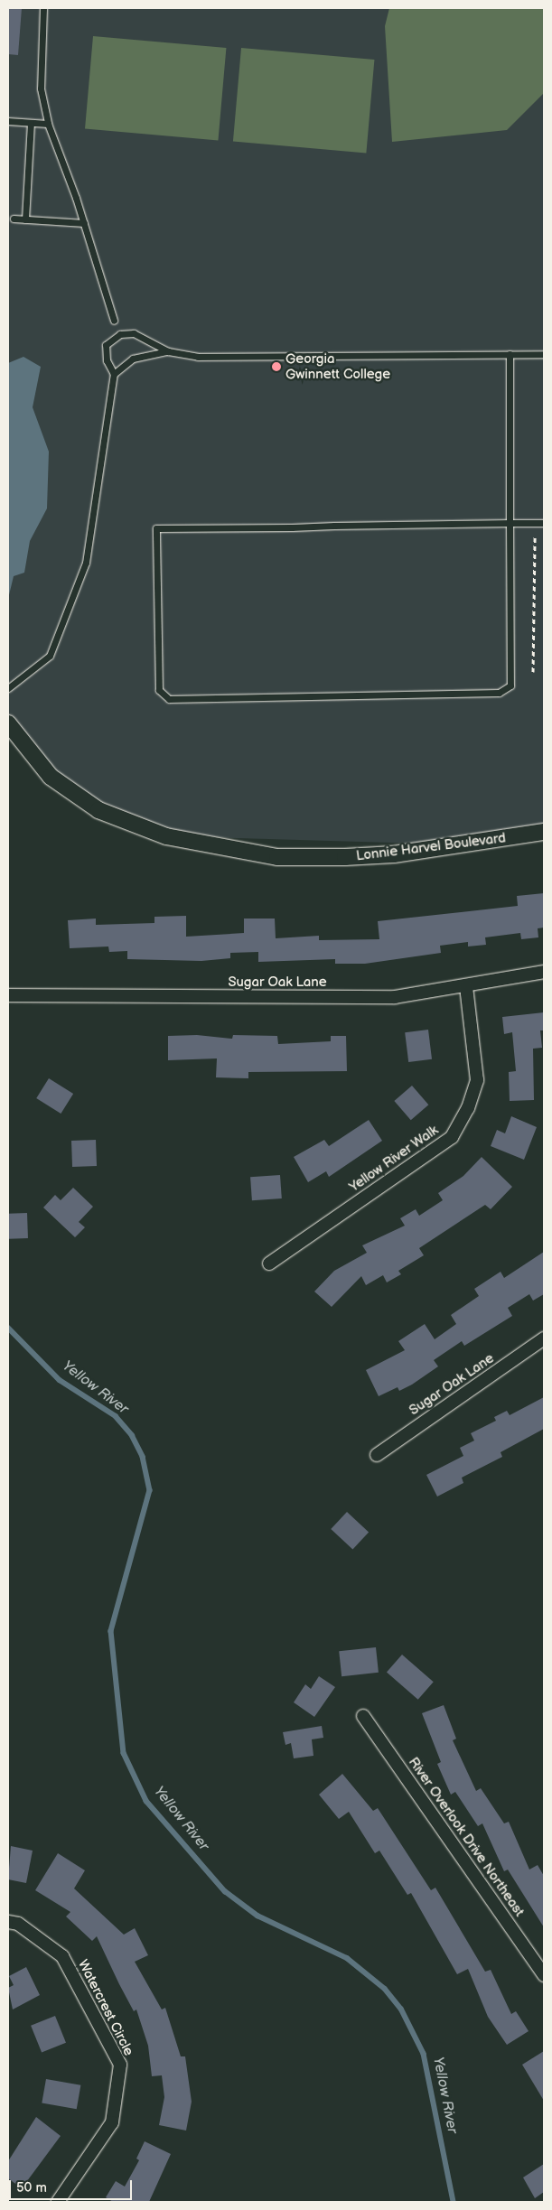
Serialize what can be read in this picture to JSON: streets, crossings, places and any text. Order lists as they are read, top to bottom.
{
  "streets": {
    "street": [
      "Lonnie Harvel Boulevard",
      "Sugar Oak Lane",
      "Yellow River Walk",
      "River Overlook Drive Northeast",
      "Watercrest Circle"
    ]
  },
  "crossings": [
    ["Sugar Oak Lane", "Yellow River Walk"]
  ],
  "water": ["Yellow River"],
  "places": ["Georgia Gwinnett College"],
  "scale_bar": "50 m"
}
